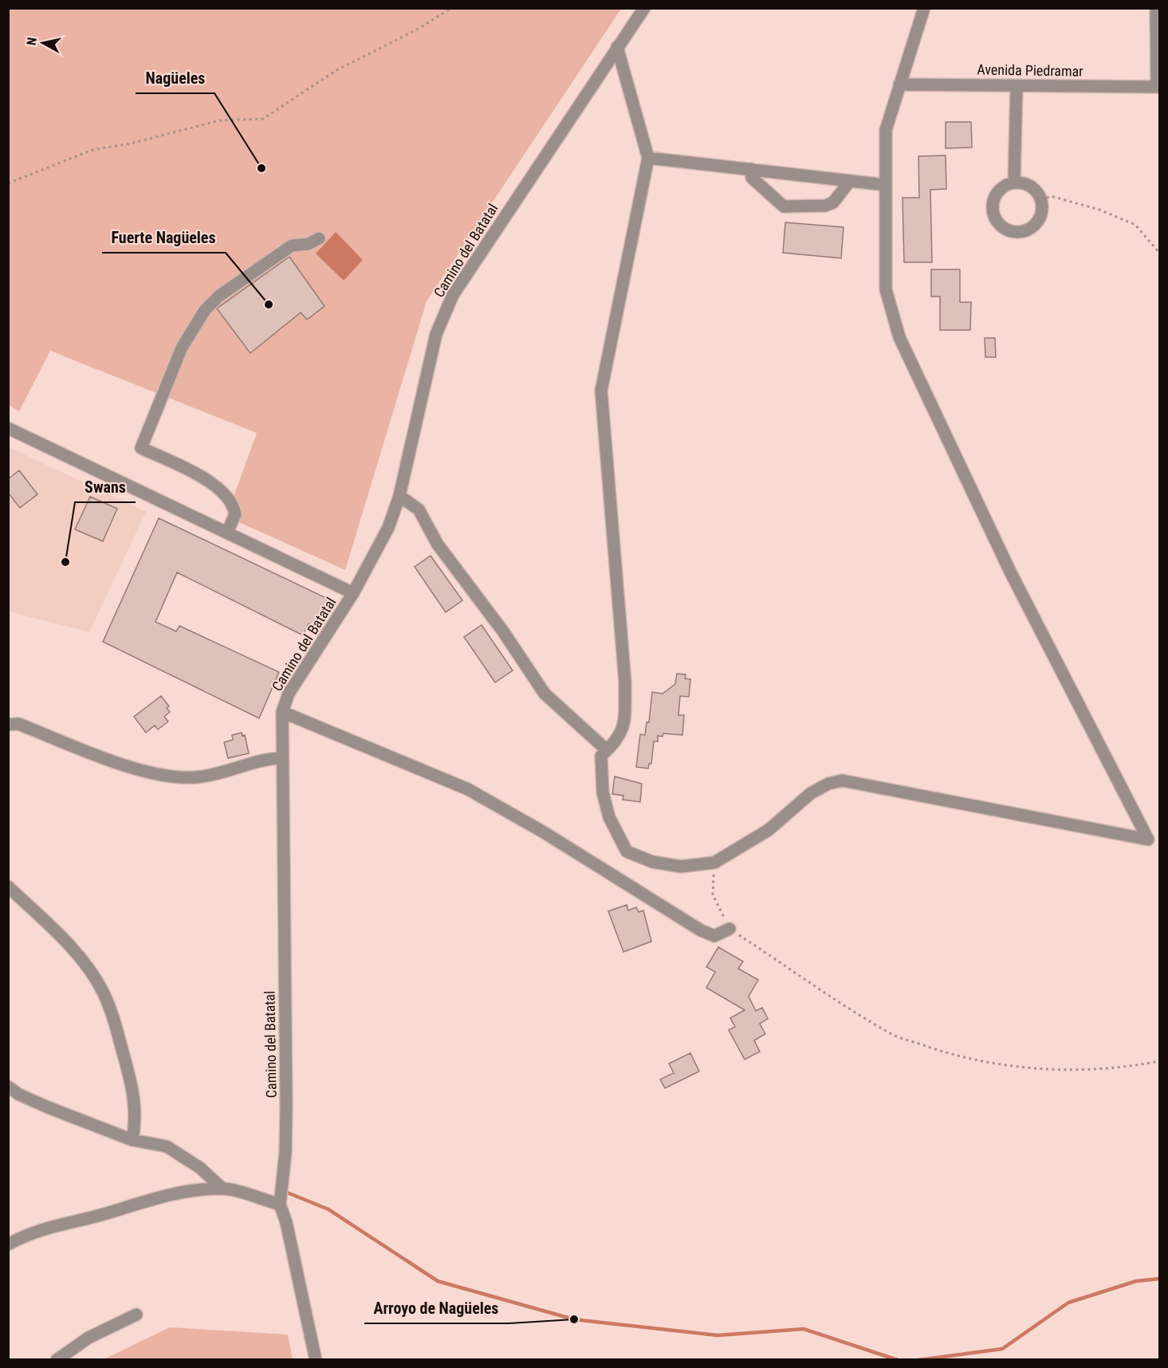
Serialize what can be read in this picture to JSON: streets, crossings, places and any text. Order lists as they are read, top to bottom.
{
  "streets": {
    "street": ["Avenida Piedramar", "Camino del Batatal"]
  },
  "places": [
    "Nagüeles",
    "Fuerte Nagüeles",
    "Swans",
    "Arroyo de Nagüeles"
  ],
  "north": "left"
}
